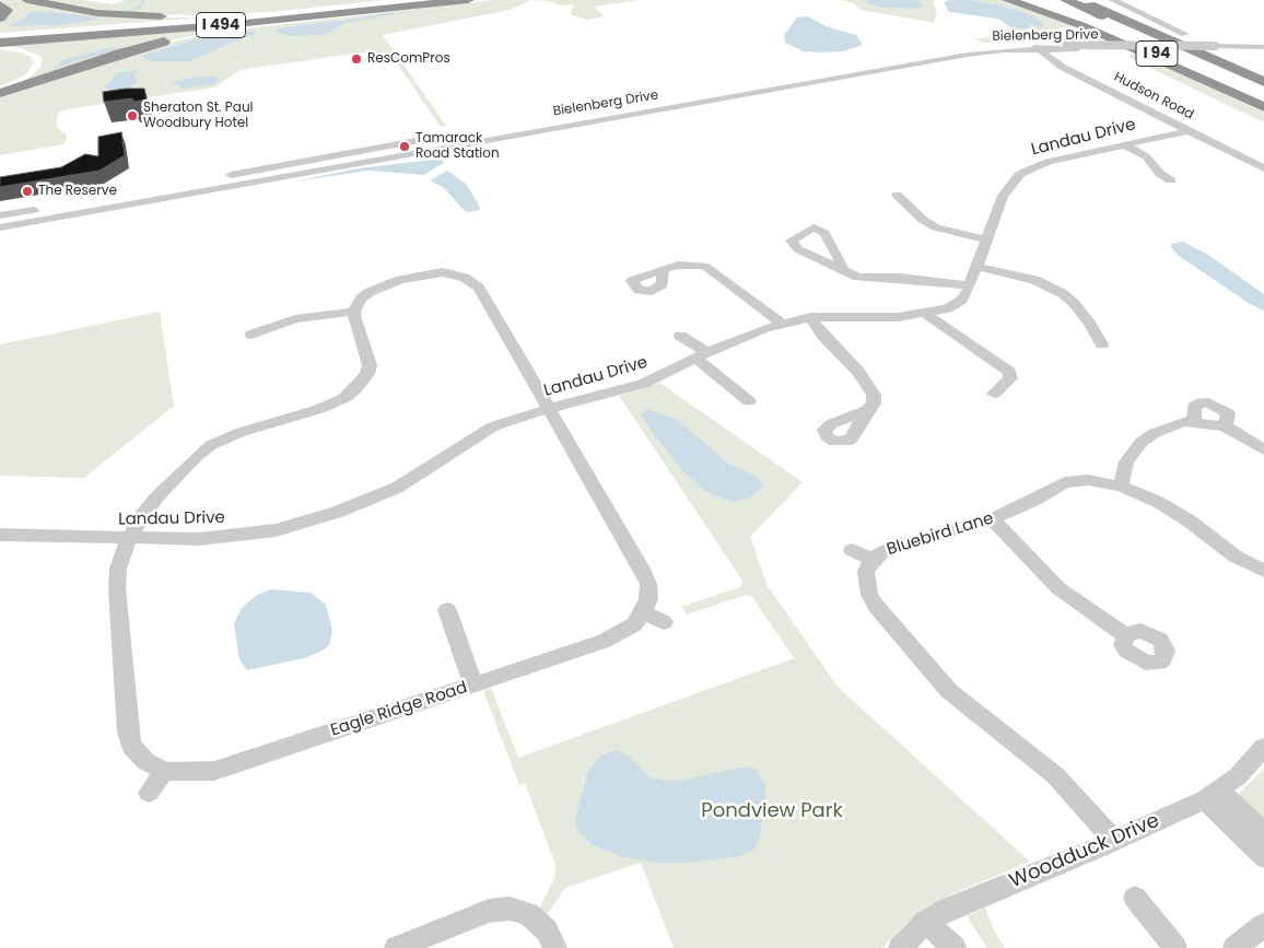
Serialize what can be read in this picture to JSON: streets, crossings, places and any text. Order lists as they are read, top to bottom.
{
  "streets": {
    "highway": ["I 494", "I 94"],
    "street": [
      "Bielenberg Drive",
      "Hudson Road",
      "Landau Drive",
      "Bluebird Lane",
      "Eagle Ridge Road",
      "Woodduck Drive"
    ]
  },
  "crossings": [
    ["Bielenberg Drive", "Hudson Road"],
    ["Hudson Road", "Landau Drive"],
    ["Landau Drive", "Eagle Ridge Road"],
    ["Bluebird Lane", "Woodduck Drive"]
  ],
  "parks": ["Pondview Park"],
  "places": [
    "ResComPros",
    "Sheraton St. Paul Woodbury Hotel",
    "Tamarack Road Station",
    "The Reserve"
  ]
}
